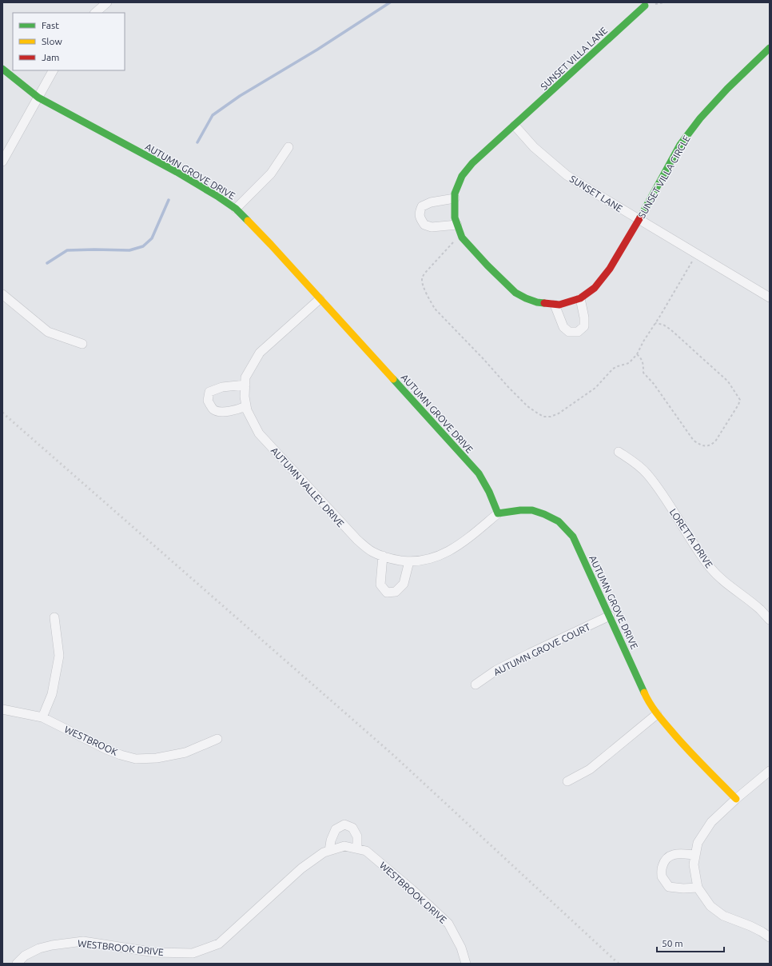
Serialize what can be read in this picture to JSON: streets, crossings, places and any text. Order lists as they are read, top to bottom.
{
  "streets": {
    "street": [
      "SUNSET VILLA LANE",
      "AUTUMN GROVE DRIVE",
      "SUNSET VILLA CIRCLE",
      "SUNSET LANE",
      "AUTUMN VALLEY DRIVE",
      "LORETTA DRIVE",
      "AUTUMN GROVE COURT",
      "WESTBROOK",
      "WESTBROOK DRIVE"
    ]
  },
  "crossings": [
    ["SUNSET VILLA LANE", "SUNSET VILLA CIRCLE"],
    ["SUNSET VILLA LANE", "SUNSET LANE"],
    ["AUTUMN GROVE DRIVE", "AUTUMN VALLEY DRIVE"],
    ["AUTUMN GROVE DRIVE", "AUTUMN GROVE COURT"],
    ["SUNSET VILLA CIRCLE", "SUNSET LANE"]
  ],
  "legend": ["Fast", "Slow", "Jam"],
  "scale_bar": "50 m"
}
